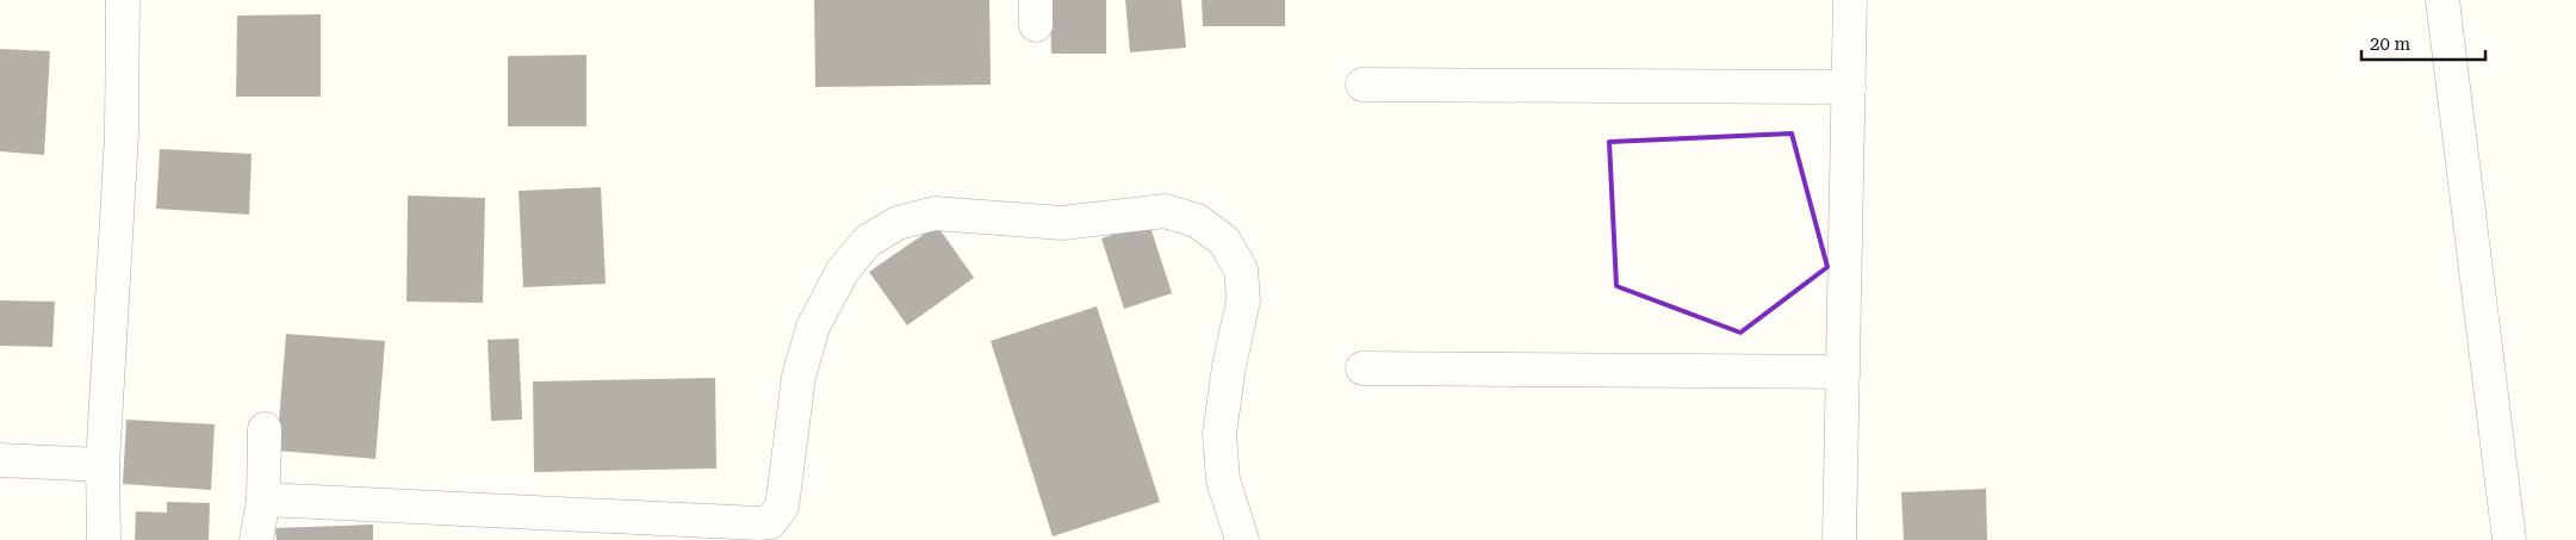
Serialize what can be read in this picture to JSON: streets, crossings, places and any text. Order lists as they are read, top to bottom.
{
  "scale_bar": "20 m"
}
